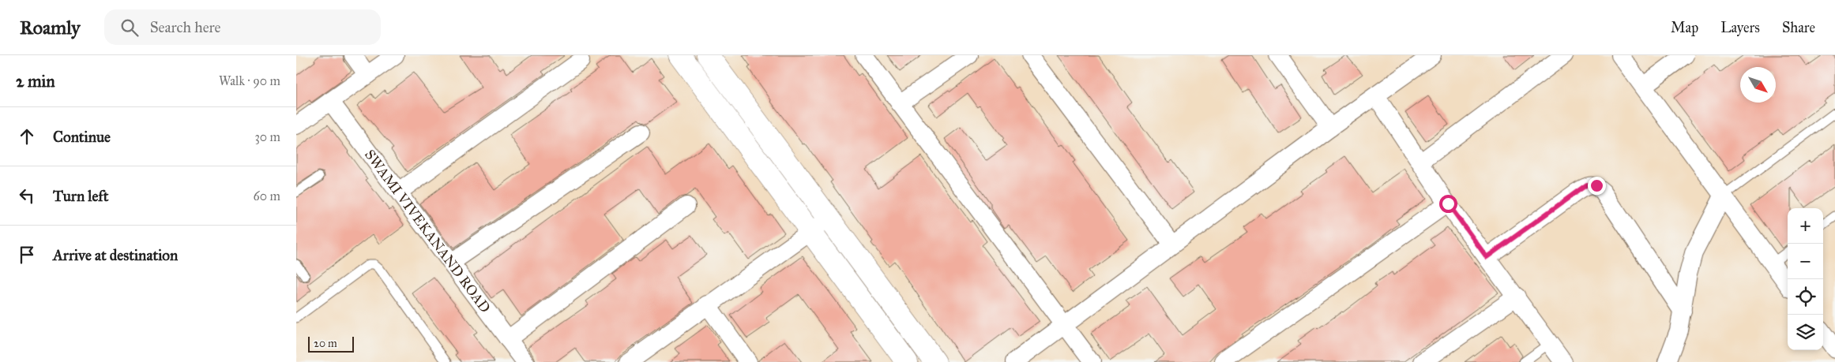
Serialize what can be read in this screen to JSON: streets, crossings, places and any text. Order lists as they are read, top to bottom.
{
  "streets": {
    "street": ["SWAMI VIVEKANAND ROAD"]
  },
  "scale_bar": "20 m",
  "north": "bottom right",
  "page": {
    "header": "Roamly",
    "search": "Search here",
    "nav": ["Map", "Layers", "Share"],
    "heading": ["2 min", "Walk · 90 m"],
    "list": [
      ["Continue", "30 m"],
      ["Turn left", "60 m"],
      "Arrive at destination"
    ],
    "map_buttons": ["+", "−"],
    "scale": "20 m"
  }
}
